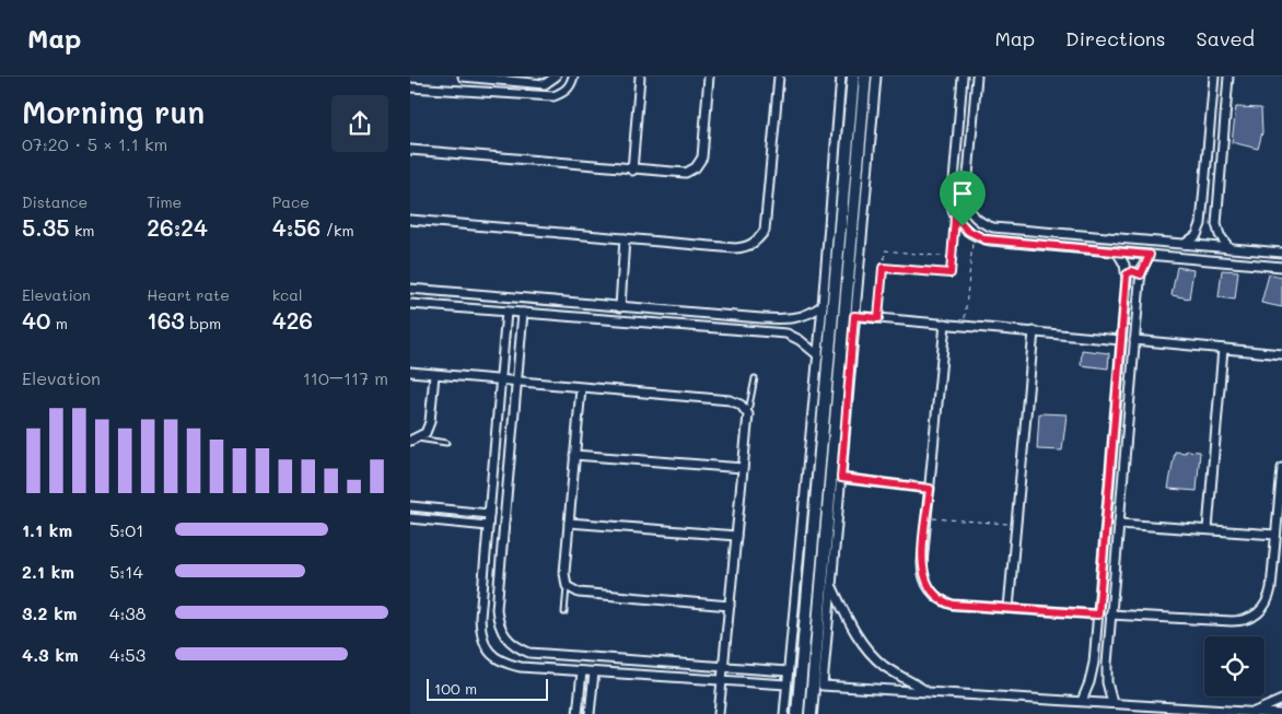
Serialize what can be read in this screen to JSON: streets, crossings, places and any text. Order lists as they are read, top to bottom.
{
  "scale_bar": "100 m",
  "page": {
    "header": "Map",
    "nav": ["Map", "Directions", "Saved"],
    "heading": ["Morning run", "07:20 · 5 × 1.1 km"],
    "stats": [
      ["Distance", "5.35 km"],
      ["Time", "26:24"],
      ["Pace", "4:56 /km"],
      ["Elevation", "40 m"],
      ["Heart rate", "163 bpm"],
      ["kcal", "426"]
    ],
    "chart": ["Elevation", "110–117 m"],
    "list": [
      {
        "name": "1.1 km",
        "note": "5:01"
      },
      {
        "name": "2.1 km",
        "note": "5:14"
      },
      {
        "name": "3.2 km",
        "note": "4:38"
      },
      {
        "name": "4.3 km",
        "note": "4:53"
      }
    ],
    "scale": "100 m"
  }
}
